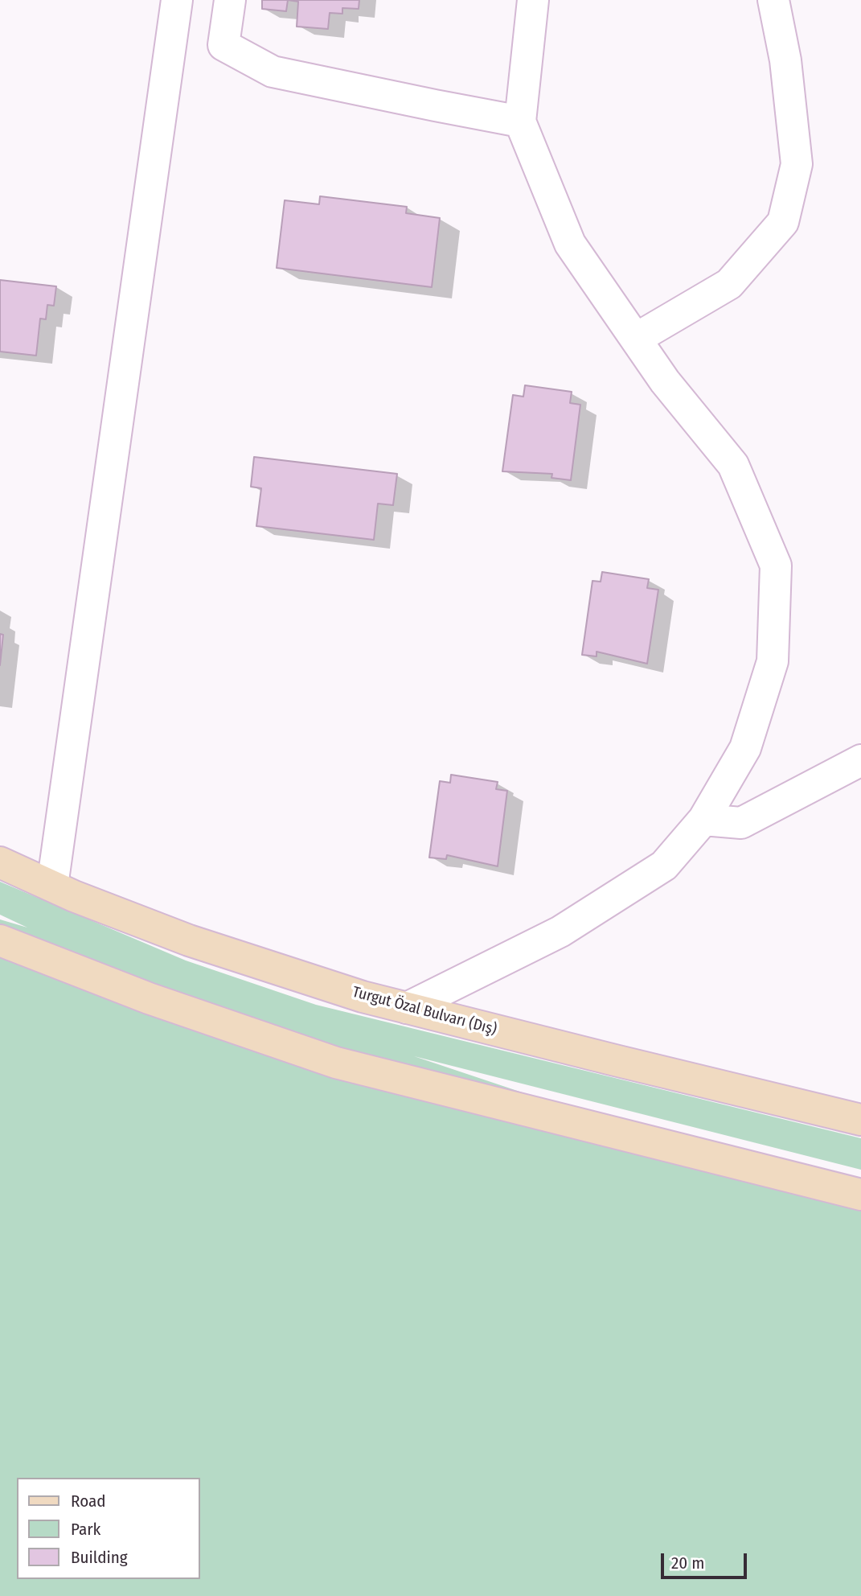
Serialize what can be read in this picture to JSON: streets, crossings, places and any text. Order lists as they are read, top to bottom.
{
  "streets": {
    "main road": ["Turgut Özal Bulvarı (Dış)"]
  },
  "legend": ["Road", "Park", "Building"],
  "scale_bar": "20 m"
}
